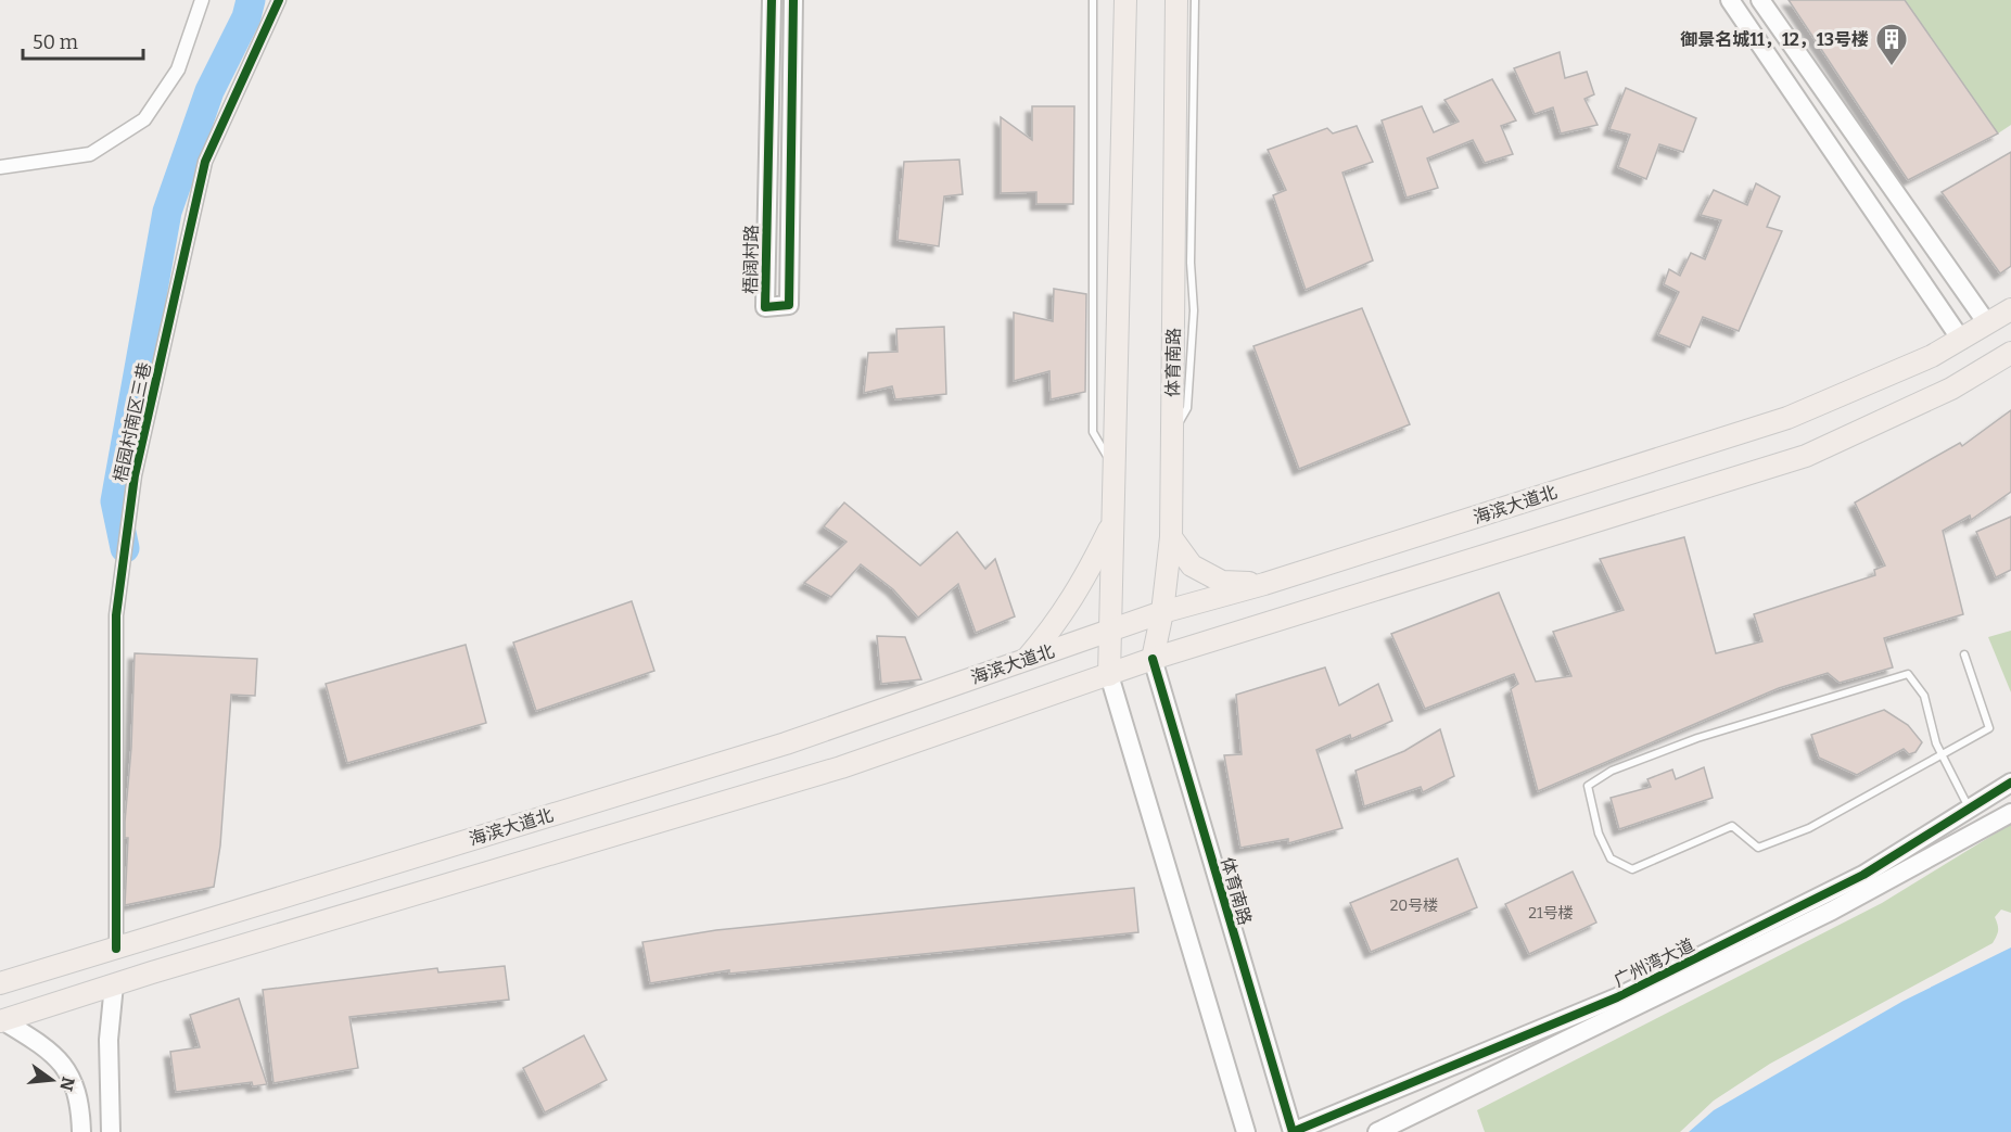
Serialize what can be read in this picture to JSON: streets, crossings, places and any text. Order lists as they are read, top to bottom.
{
  "streets": {
    "main road": ["体育南路", "海滨大道北"],
    "street": ["梧阔村路", "梧园村南区三巷", "广州湾大道"]
  },
  "crossings": [
    ["体育南路", "海滨大道北"],
    ["体育南路", "广州湾大道"],
    ["梧园村南区三巷", "海滨大道北"]
  ],
  "places": {
    "building": ["御景名城11，12，13号楼"]
  },
  "house_numbers": ["20号楼", "21号楼"],
  "scale_bar": "50 m",
  "north": "right"
}
